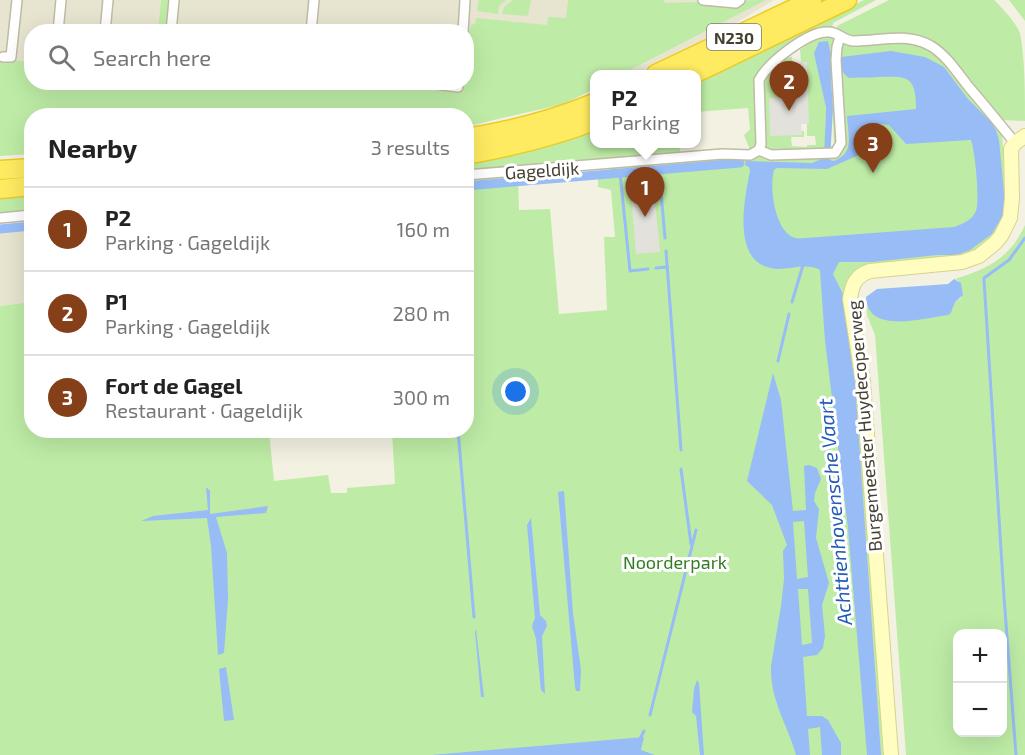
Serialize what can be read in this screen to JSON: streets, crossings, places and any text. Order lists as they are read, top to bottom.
{
  "streets": {
    "highway": ["N230"],
    "street": ["Gageldijk", "Burgemeester Huydecoperweg"]
  },
  "water": ["Achttienhovensche Vaart"],
  "parks": ["Noorderpark"],
  "page": {
    "search": "Search here",
    "pins": ["2", "3", "1"],
    "popup": ["P2", "Parking"],
    "heading": ["Nearby", "3 results"],
    "list": [
      {
        "mark": "1",
        "name": "P2",
        "note": "Parking · Gageldijk",
        "value": "160 m"
      },
      {
        "mark": "2",
        "name": "P1",
        "note": "Parking · Gageldijk",
        "value": "280 m"
      },
      {
        "mark": "3",
        "name": "Fort de Gagel",
        "note": "Restaurant · Gageldijk",
        "value": "300 m"
      }
    ],
    "map_buttons": ["+", "−"]
  }
}
